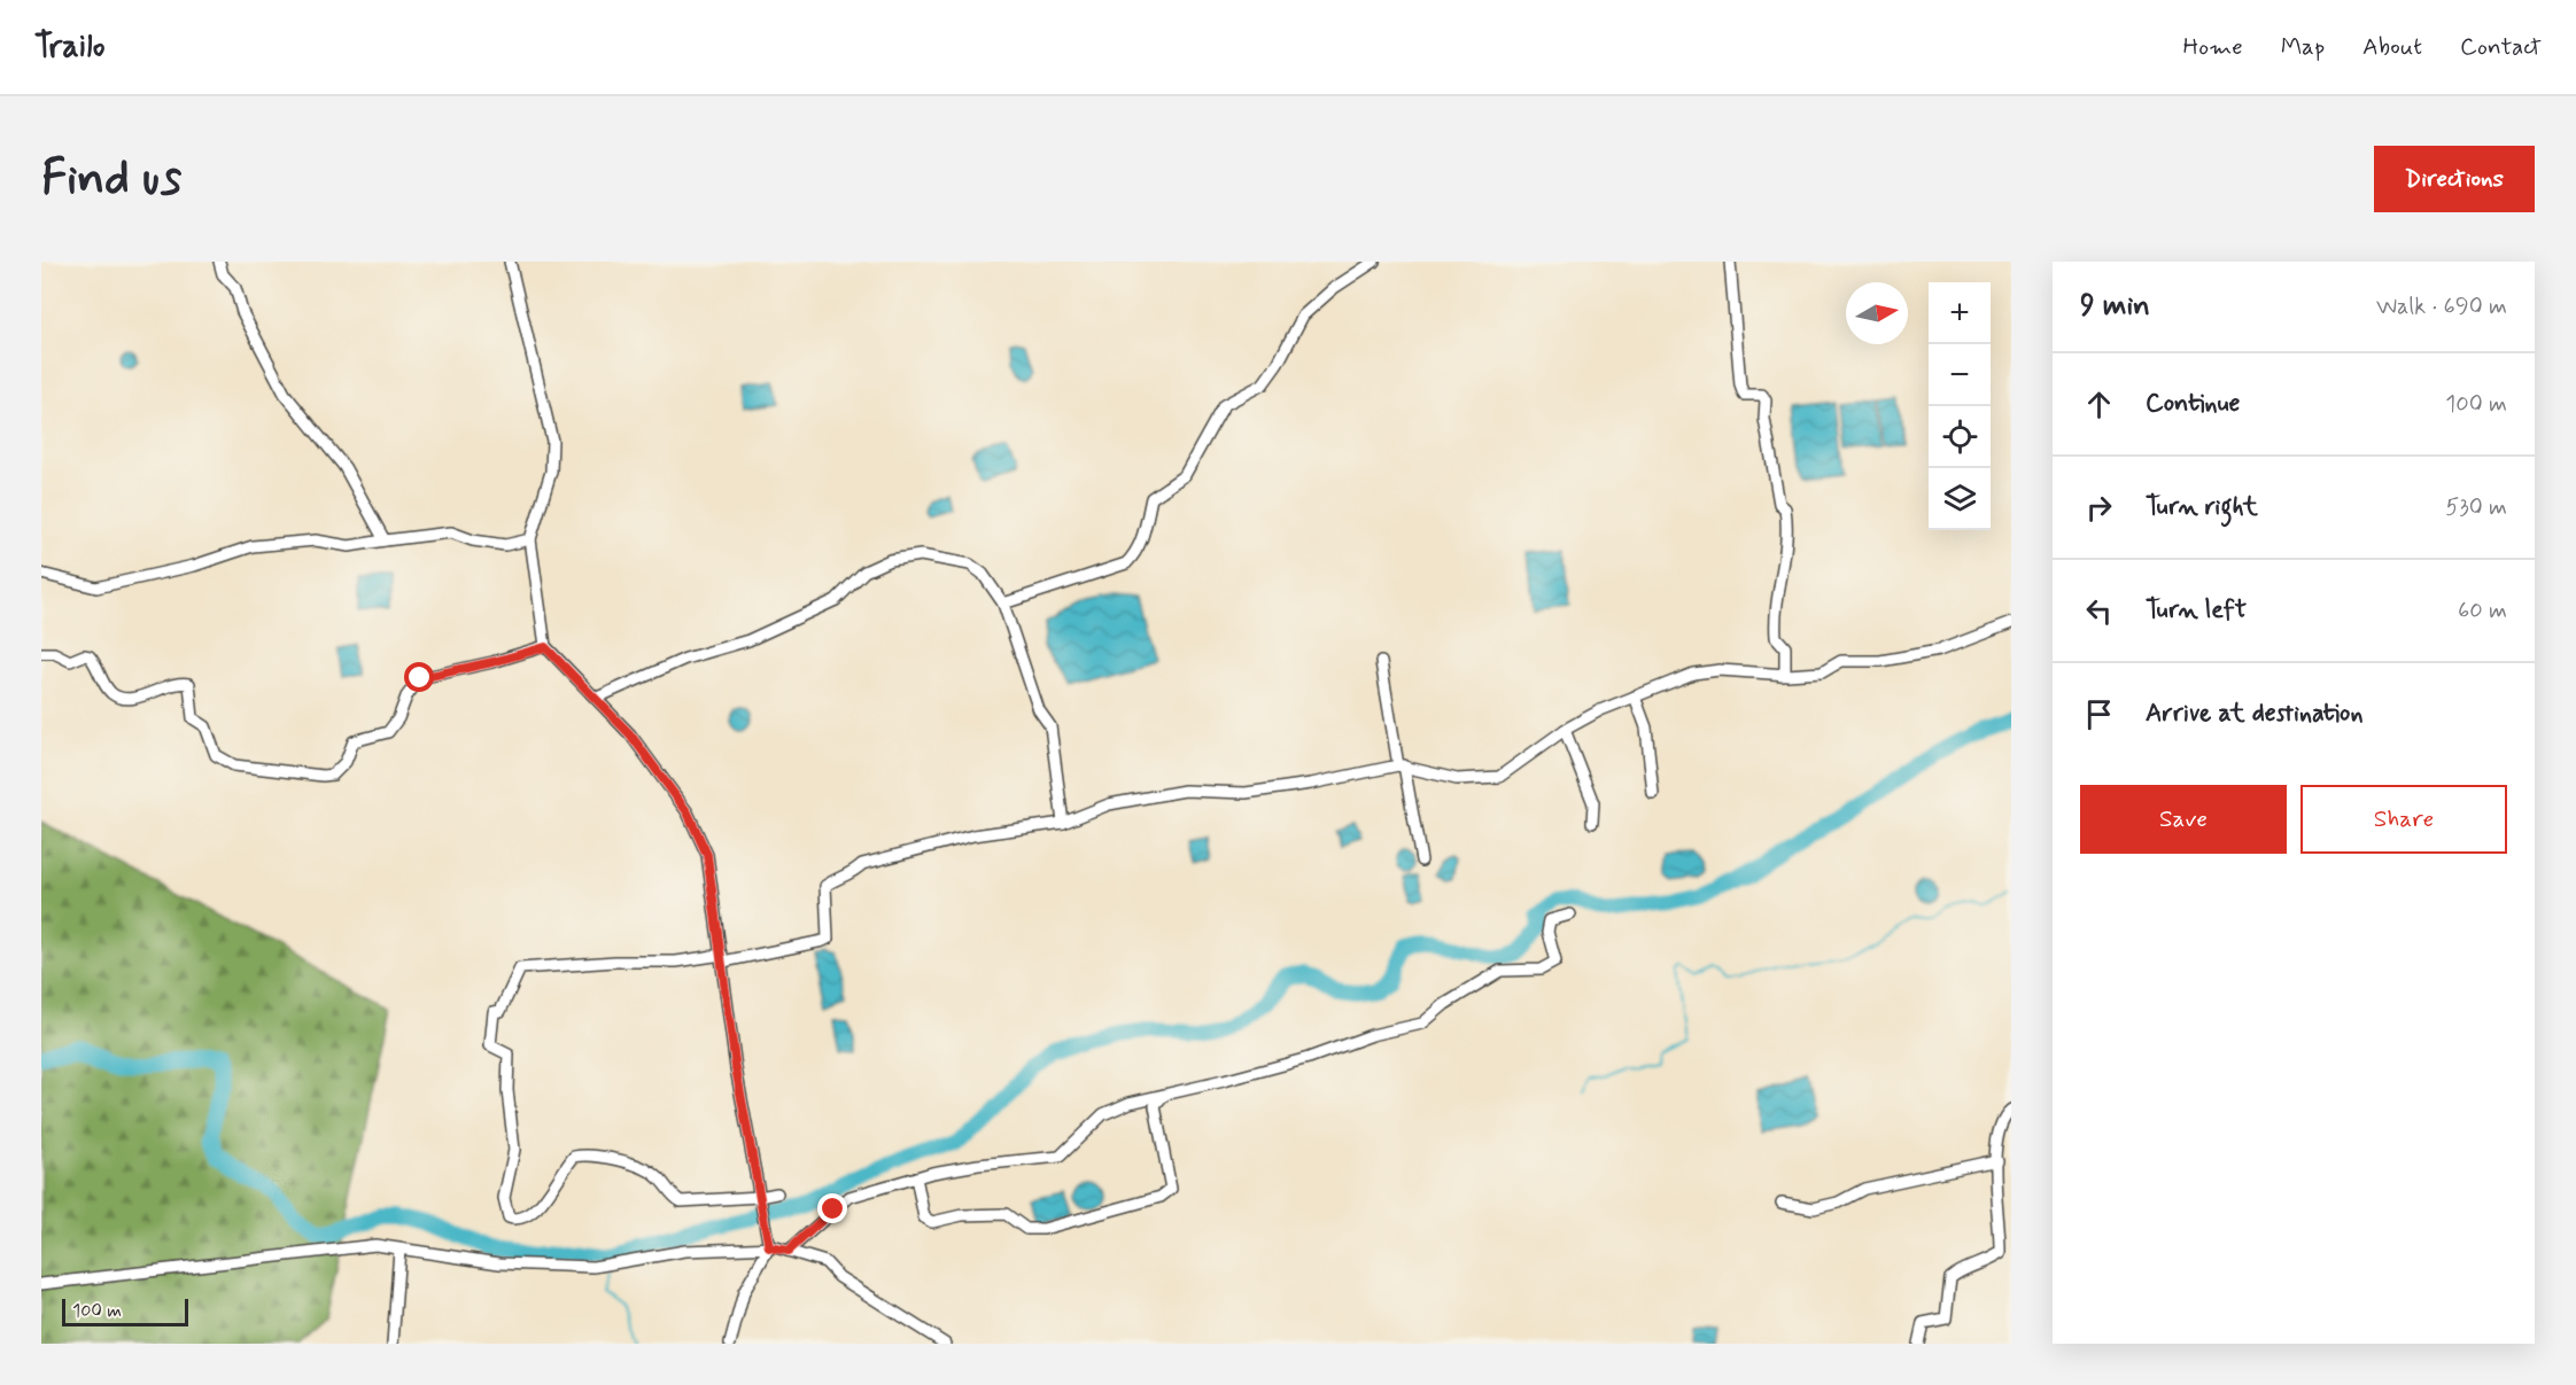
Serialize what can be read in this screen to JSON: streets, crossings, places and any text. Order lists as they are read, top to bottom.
{
  "scale_bar": "100 m",
  "north": "right",
  "page": {
    "header": "Trailo",
    "nav": [
      "Home",
      "Map",
      "About",
      "Contact"
    ],
    "buttons": [
      "Directions",
      ["Save", "Share"]
    ],
    "title": "Find us",
    "heading": ["9 min", "Walk · 690 m"],
    "map_buttons": ["+", "−"],
    "list": [
      ["Continue", "100 m"],
      ["Turn right", "530 m"],
      ["Turn left", "60 m"],
      "Arrive at destination"
    ],
    "scale": "100 m"
  }
}
